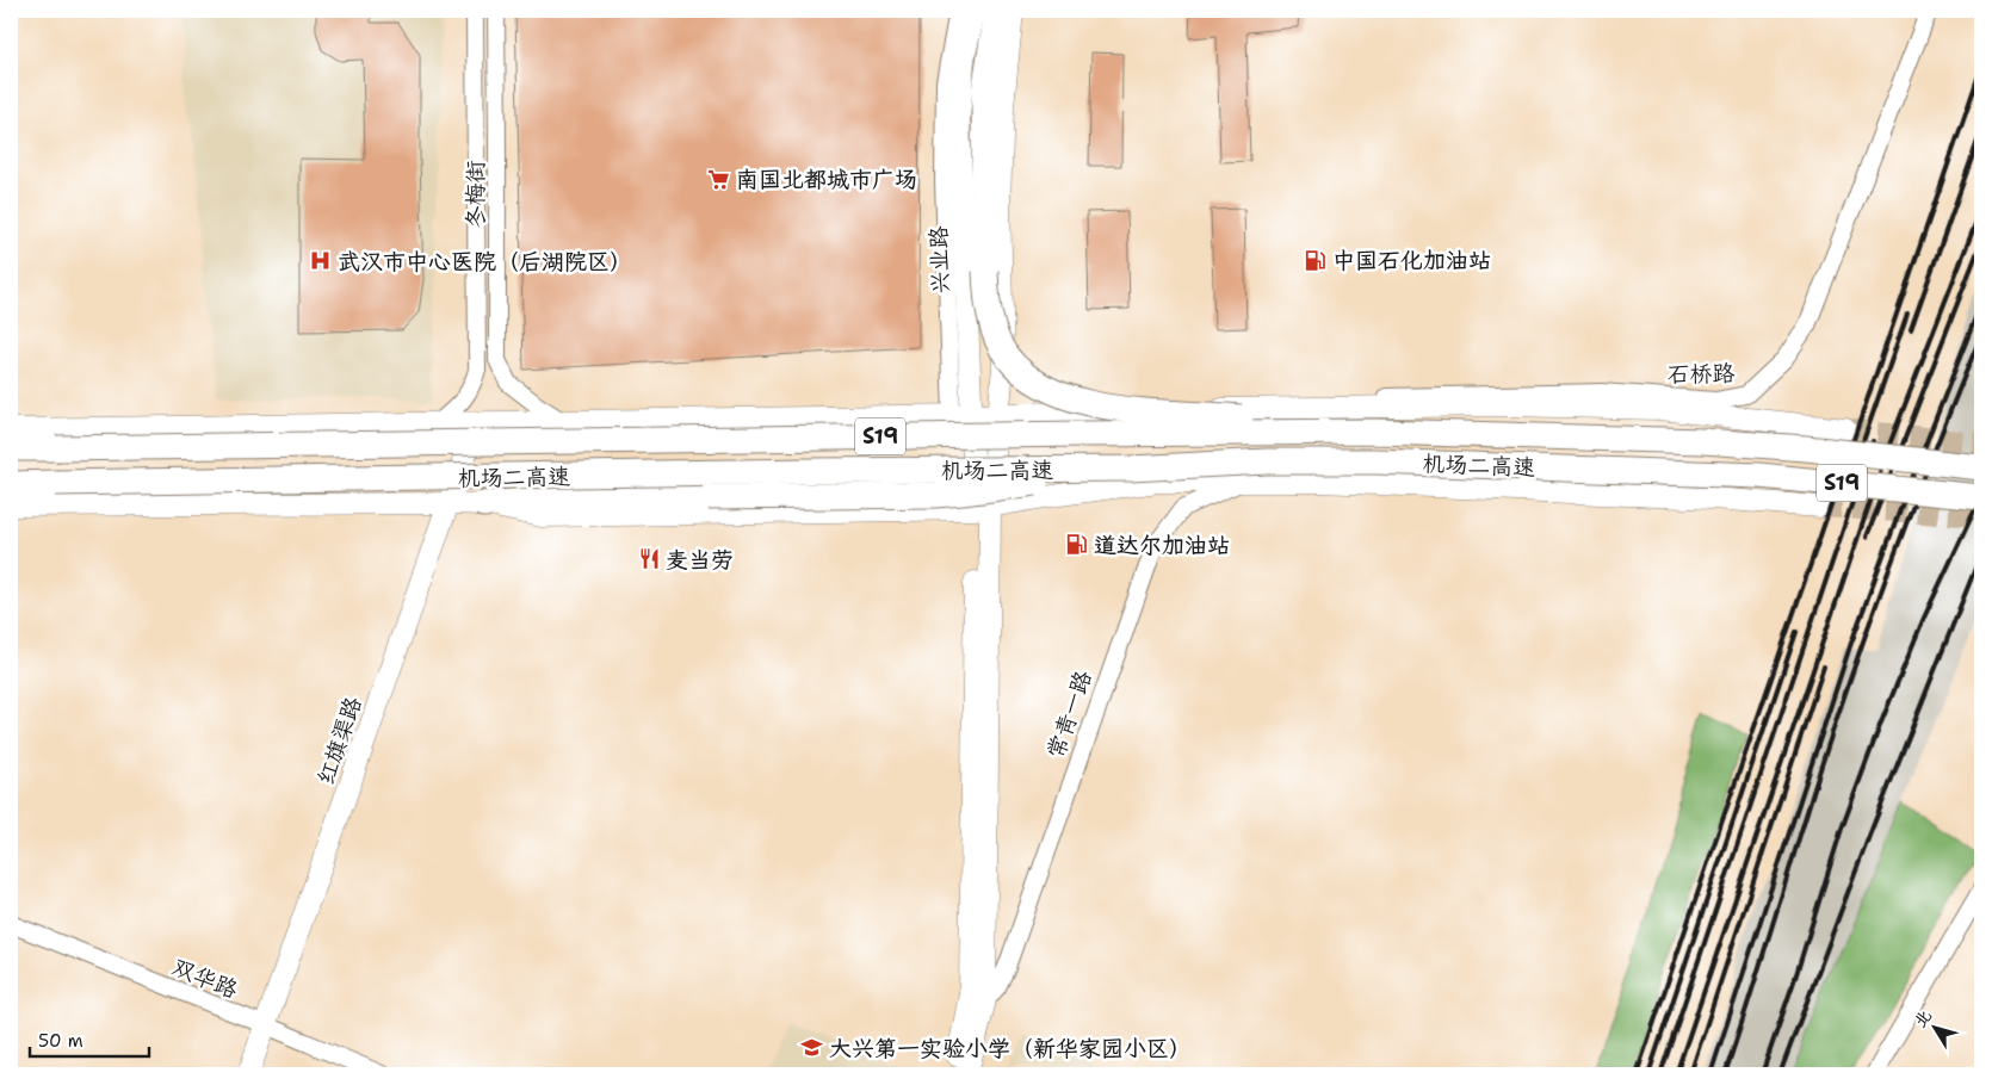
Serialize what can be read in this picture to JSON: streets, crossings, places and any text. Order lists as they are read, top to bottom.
{
  "streets": {
    "highway": ["S19", "机场二高速"],
    "main road": ["兴业路", "常青一路", "红旗渠路"],
    "street": ["冬梅街", "石桥路", "双华路"]
  },
  "crossings": [
    ["兴业路", "常青一路"],
    ["红旗渠路", "双华路"]
  ],
  "places": {
    "supermarket": ["南国北都城市广场"],
    "fuel station": ["中国石化加油站", "道达尔加油站"],
    "hospital": ["武汉市中心医院（后湖院区）"],
    "restaurant": ["麦当劳"],
    "school or university": ["大兴第一实验小学（新华家园小区）"]
  },
  "scale_bar": "50 m",
  "north": "top left"
}
